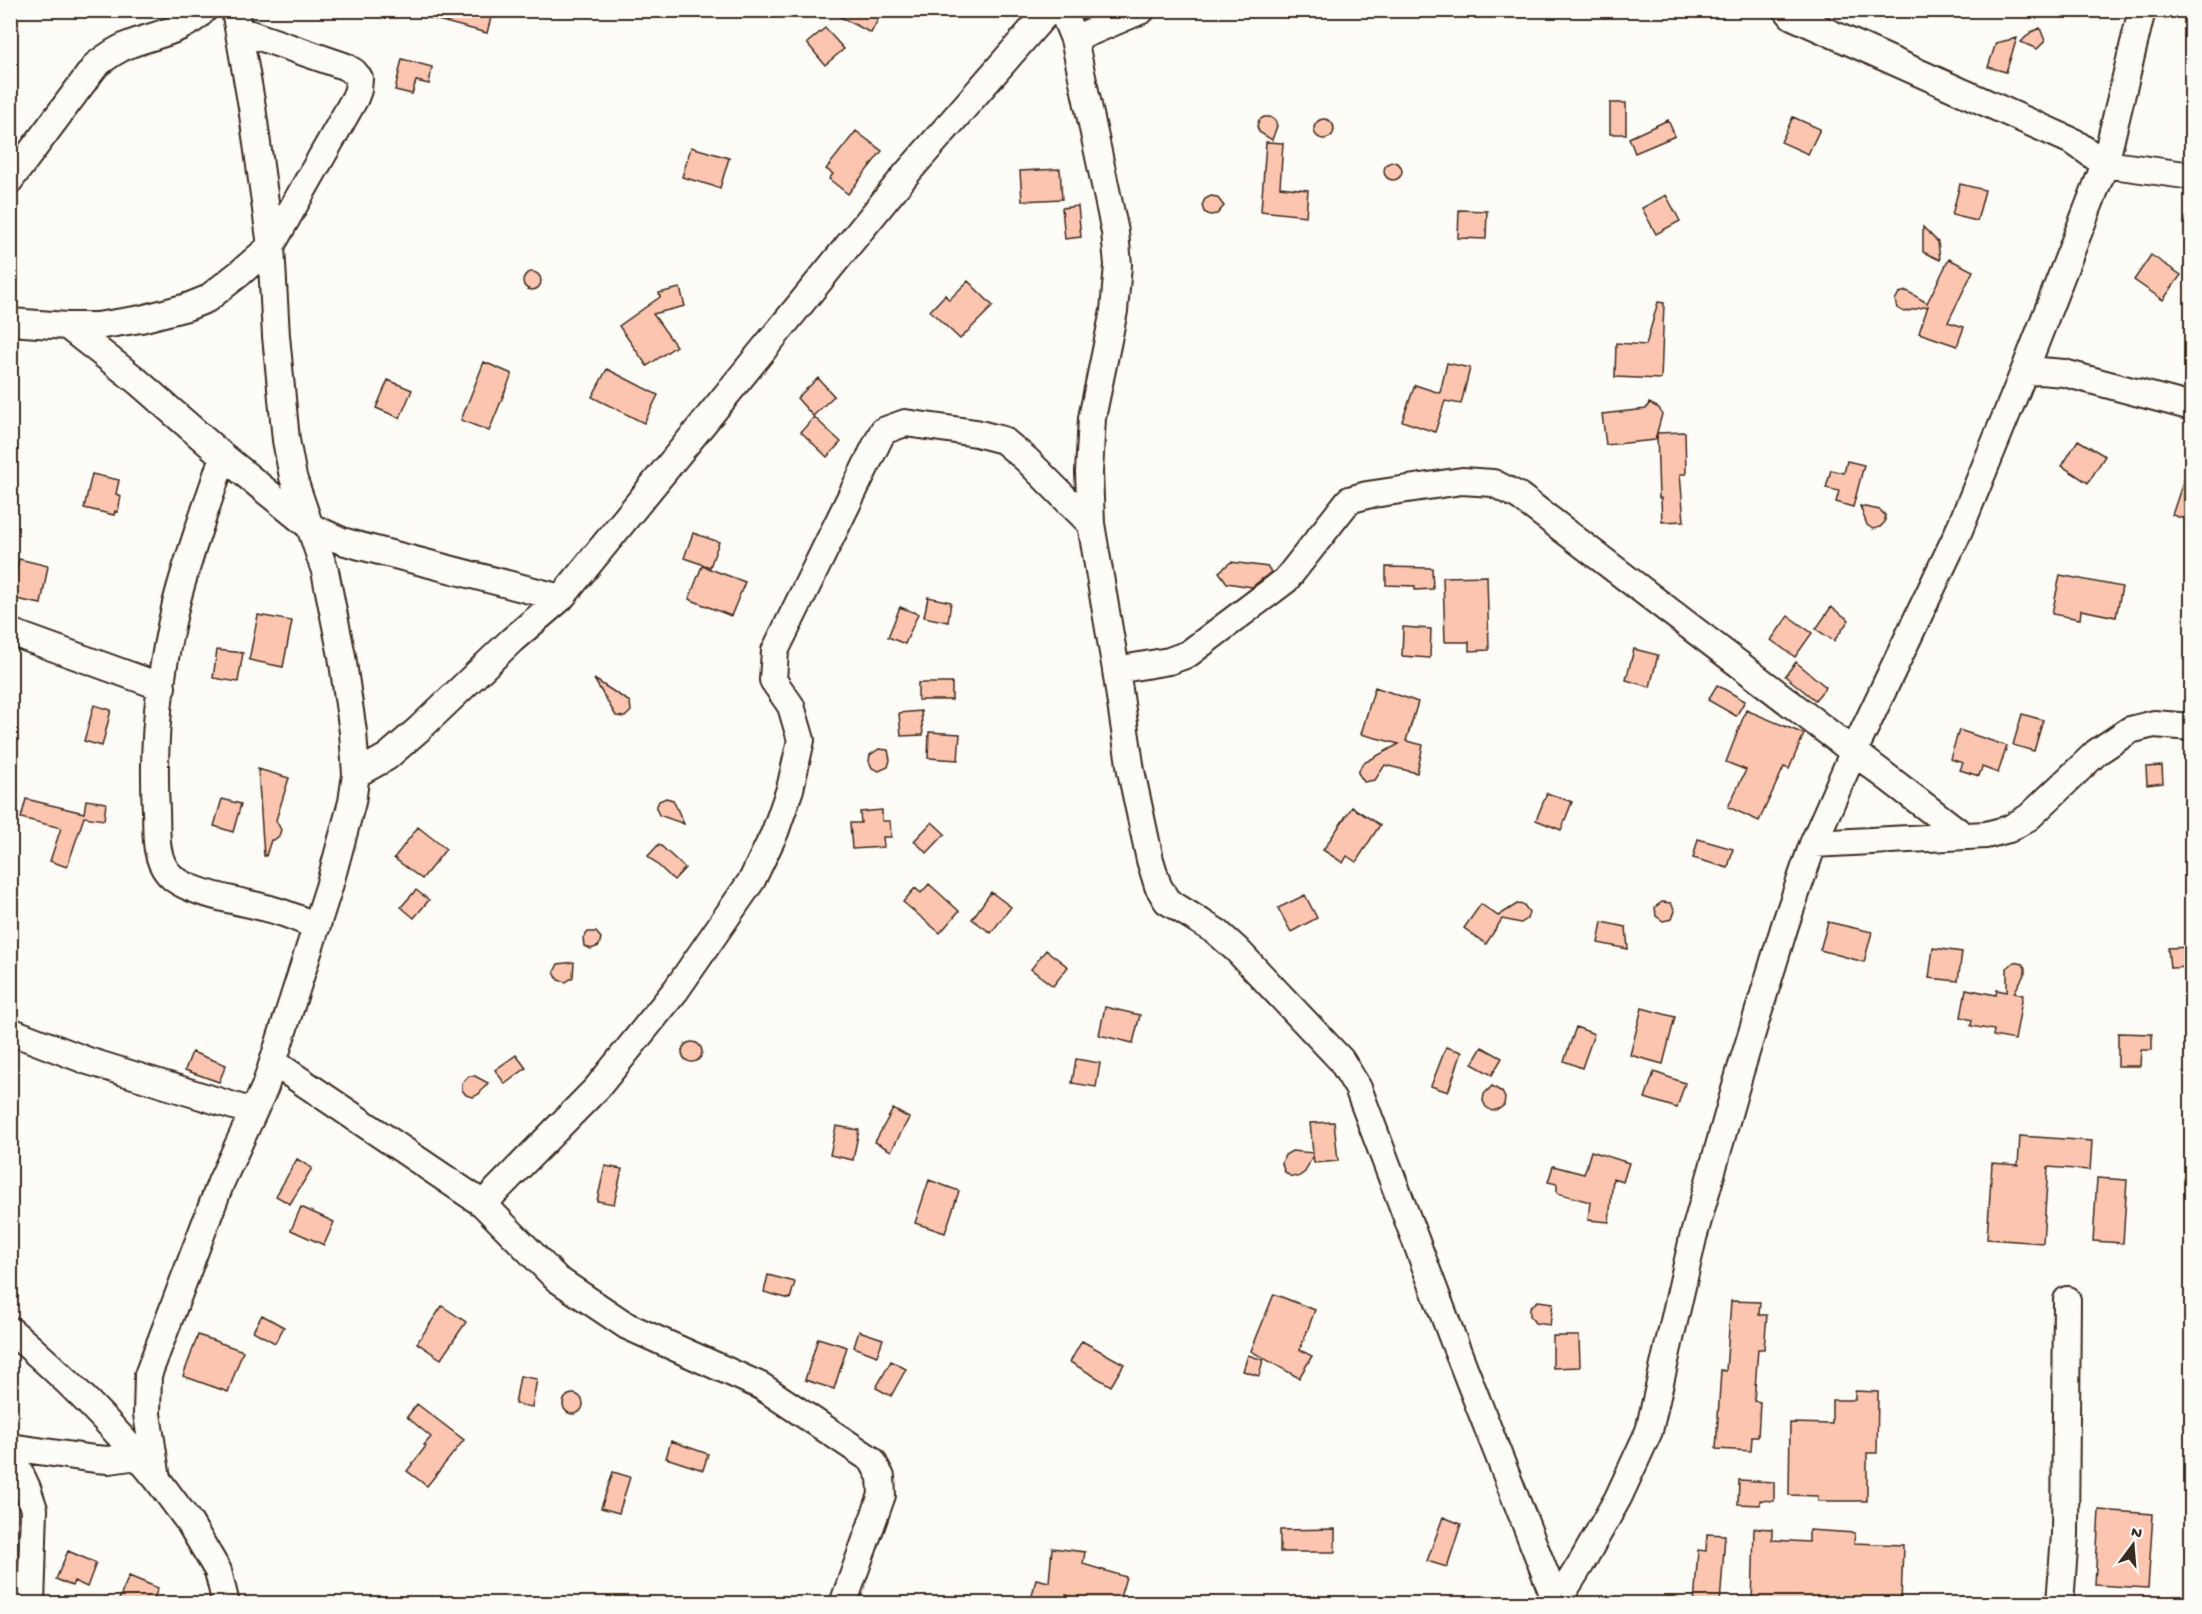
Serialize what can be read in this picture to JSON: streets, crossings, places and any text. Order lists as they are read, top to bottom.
{
  "north": "top"
}
